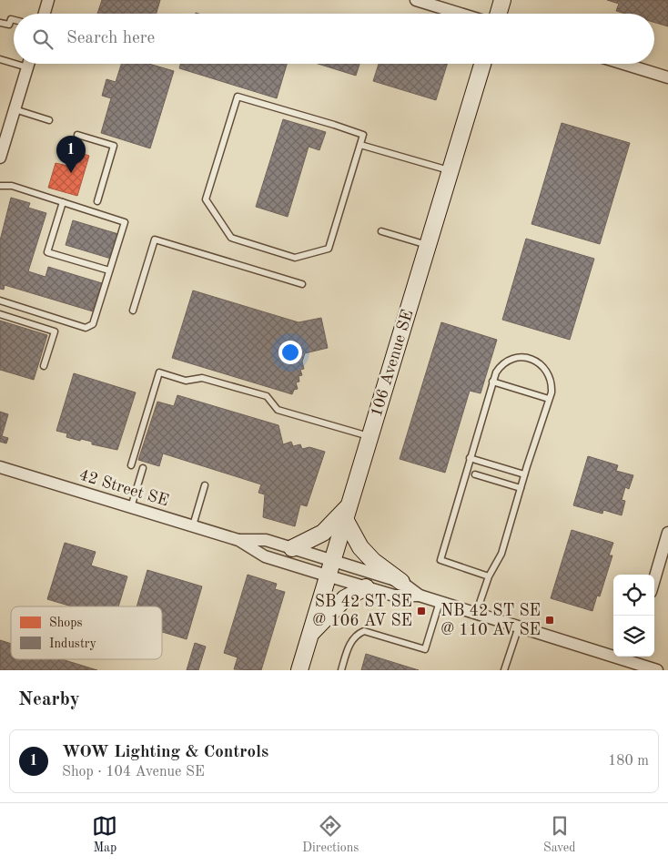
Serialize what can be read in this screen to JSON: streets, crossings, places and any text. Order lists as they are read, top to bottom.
{
  "streets": {
    "street": ["106 Avenue SE", "42 Street SE"]
  },
  "crossings": [
    ["106 Avenue SE", "42 Street SE"]
  ],
  "places": {
    "transit": ["SB 42 ST SE @ 106 AV SE", "NB 42 ST SE @ 110 AV SE"]
  },
  "legend": ["Shops", "Industry"],
  "page": {
    "search": "Search here",
    "pins": "1",
    "heading": "Nearby",
    "list": [
      {
        "mark": "1",
        "name": "WOW Lighting & Controls",
        "note": "Shop · 104 Avenue SE",
        "value": "180 m"
      }
    ],
    "nav": ["Map", "Directions", "Saved"]
  }
}
